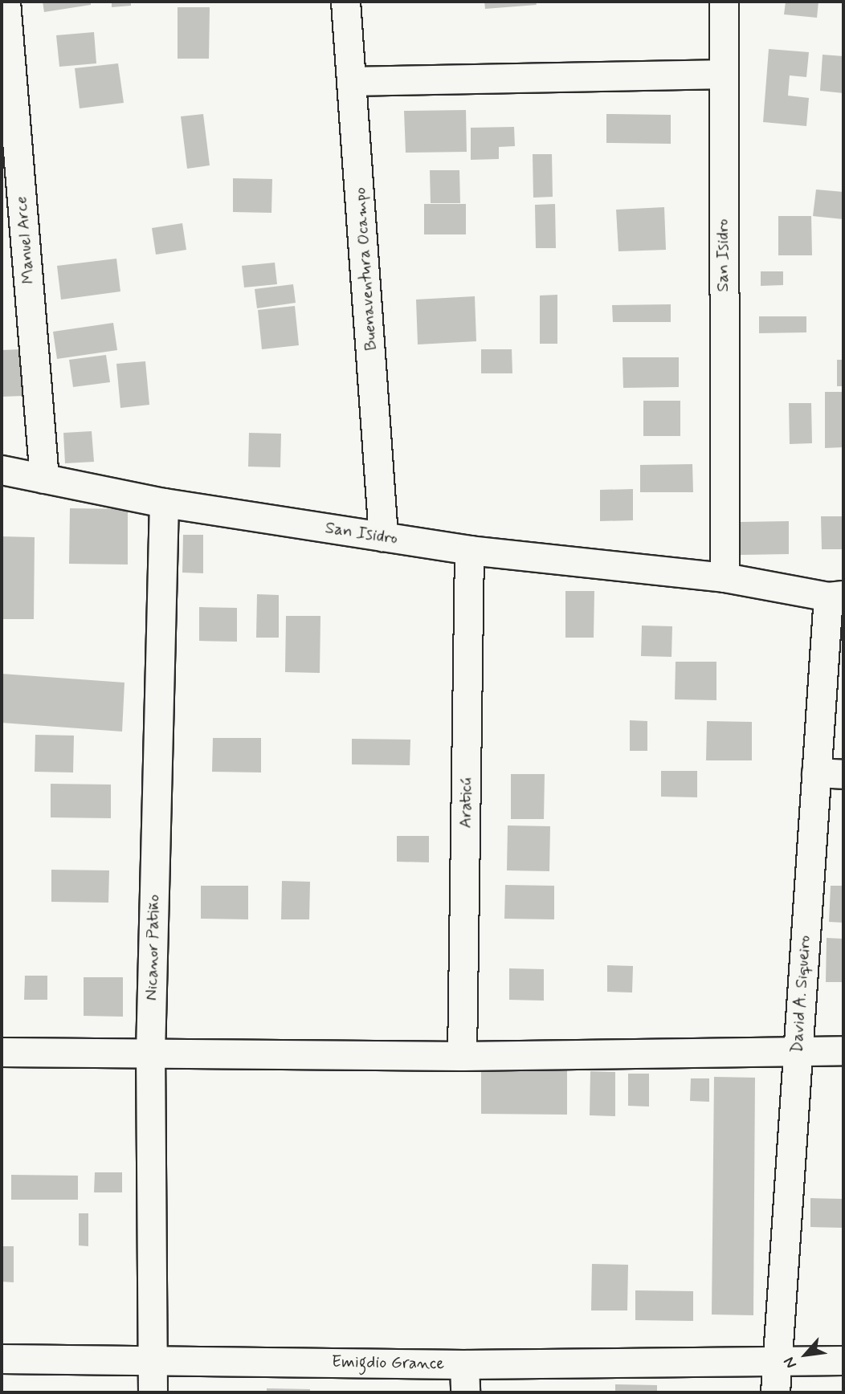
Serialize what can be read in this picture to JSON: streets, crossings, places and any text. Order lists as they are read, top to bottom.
{
  "streets": {
    "street": [
      "Manuel Arce",
      "San Isidro",
      "Buenaventura Ocampo",
      "Araticú",
      "Nicanor Patiño",
      "David A. Siqueiro",
      "Emigdio Grance"
    ]
  },
  "crossings": [
    ["Manuel Arce", "San Isidro"],
    ["San Isidro", "Buenaventura Ocampo"],
    ["San Isidro", "Araticú"],
    ["San Isidro", "Nicanor Patiño"],
    ["San Isidro", "David A. Siqueiro"],
    ["Nicanor Patiño", "Emigdio Grance"],
    ["David A. Siqueiro", "Emigdio Grance"]
  ],
  "north": "bottom left"
}
